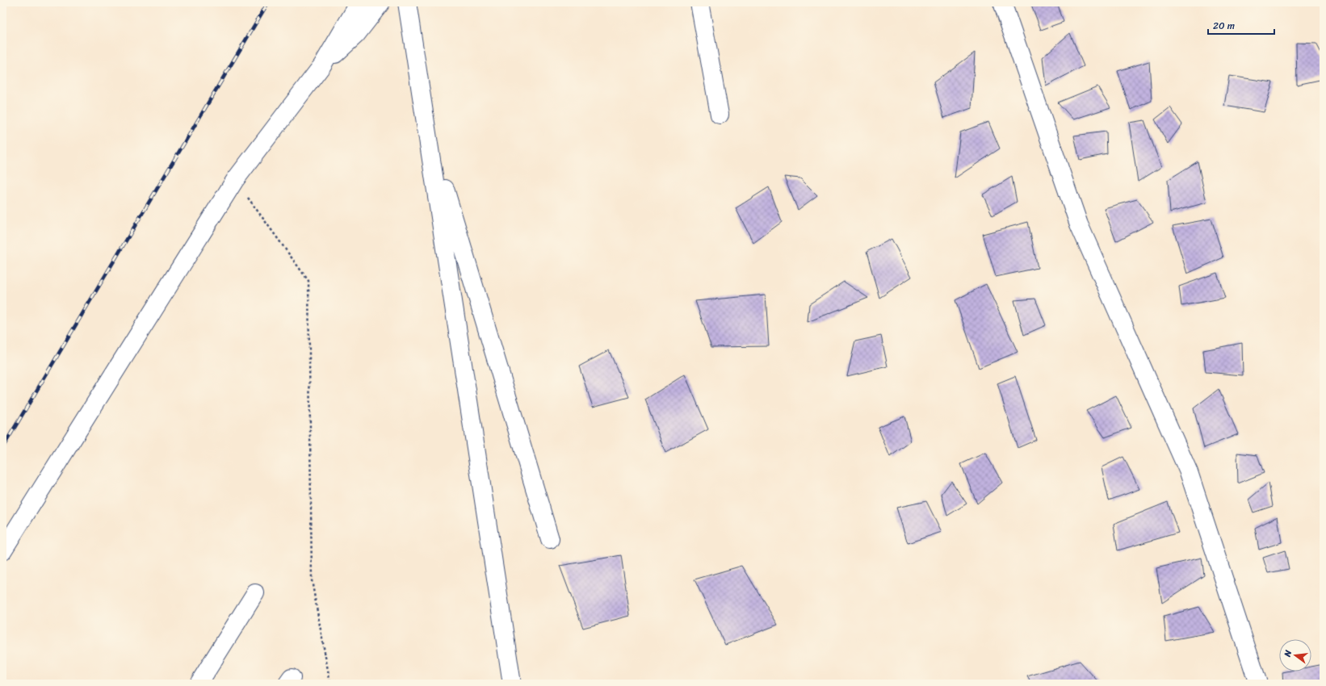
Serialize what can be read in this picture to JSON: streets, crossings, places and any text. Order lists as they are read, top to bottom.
{
  "scale_bar": "20 m",
  "north": "left"
}
